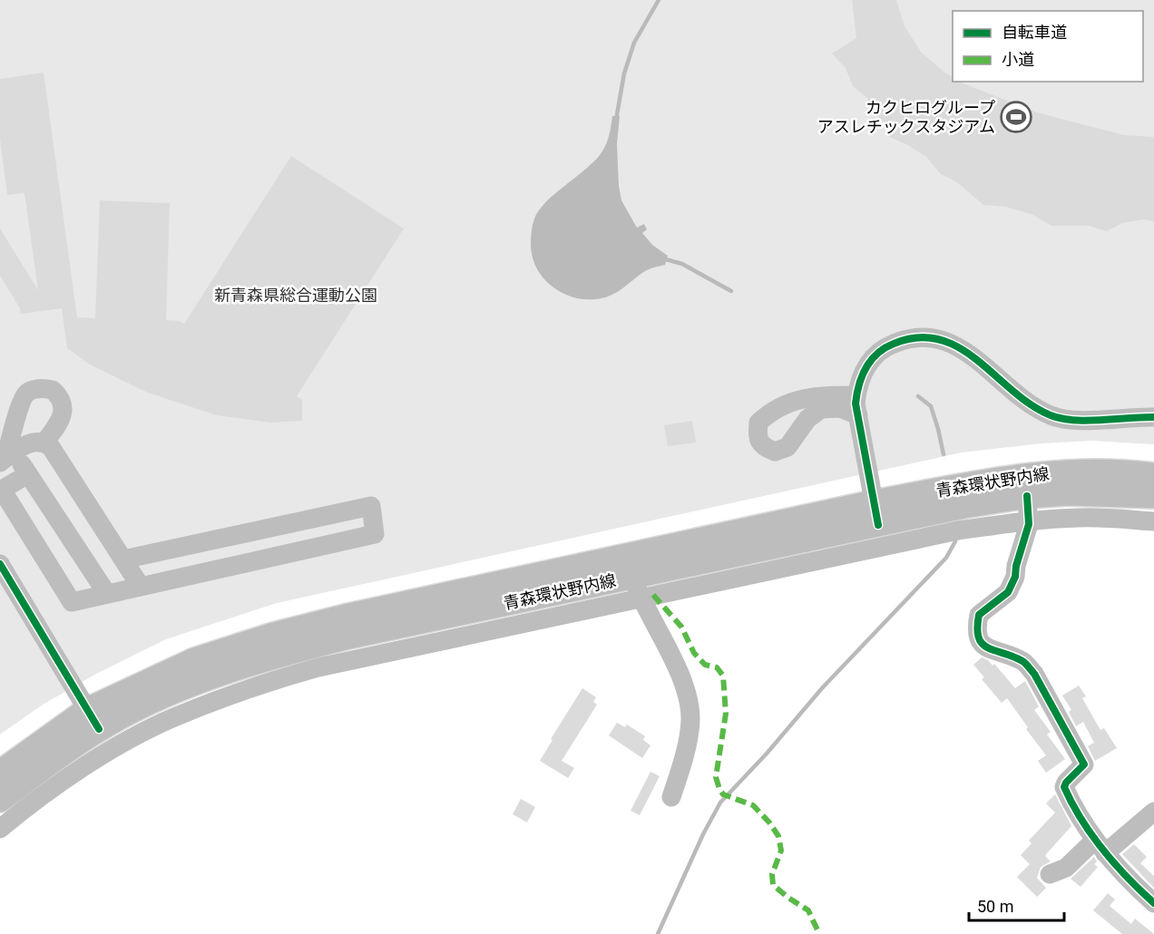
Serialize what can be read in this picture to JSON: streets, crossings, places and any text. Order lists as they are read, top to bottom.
{
  "streets": {
    "main road": ["青森環状野内線"]
  },
  "parks": ["新青森県総合運動公園"],
  "places": {
    "sports": ["カクヒログループ アスレチックスタジアム"]
  },
  "legend": ["自転車道", "小道"],
  "scale_bar": "50 m"
}
